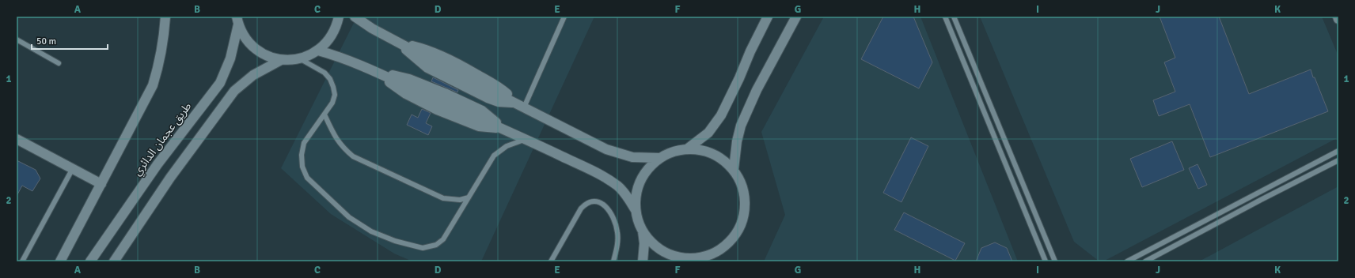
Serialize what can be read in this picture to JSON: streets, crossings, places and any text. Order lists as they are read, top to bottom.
{
  "streets": {
    "street": ["طريق عجمان الدائري"]
  },
  "scale_bar": "50 m",
  "grid": {
    "columns": [
      "A",
      "B",
      "C",
      "D",
      "E",
      "F",
      "G",
      "H",
      "I",
      "J",
      "K"
    ],
    "rows": ["1", "2"]
  }
}
